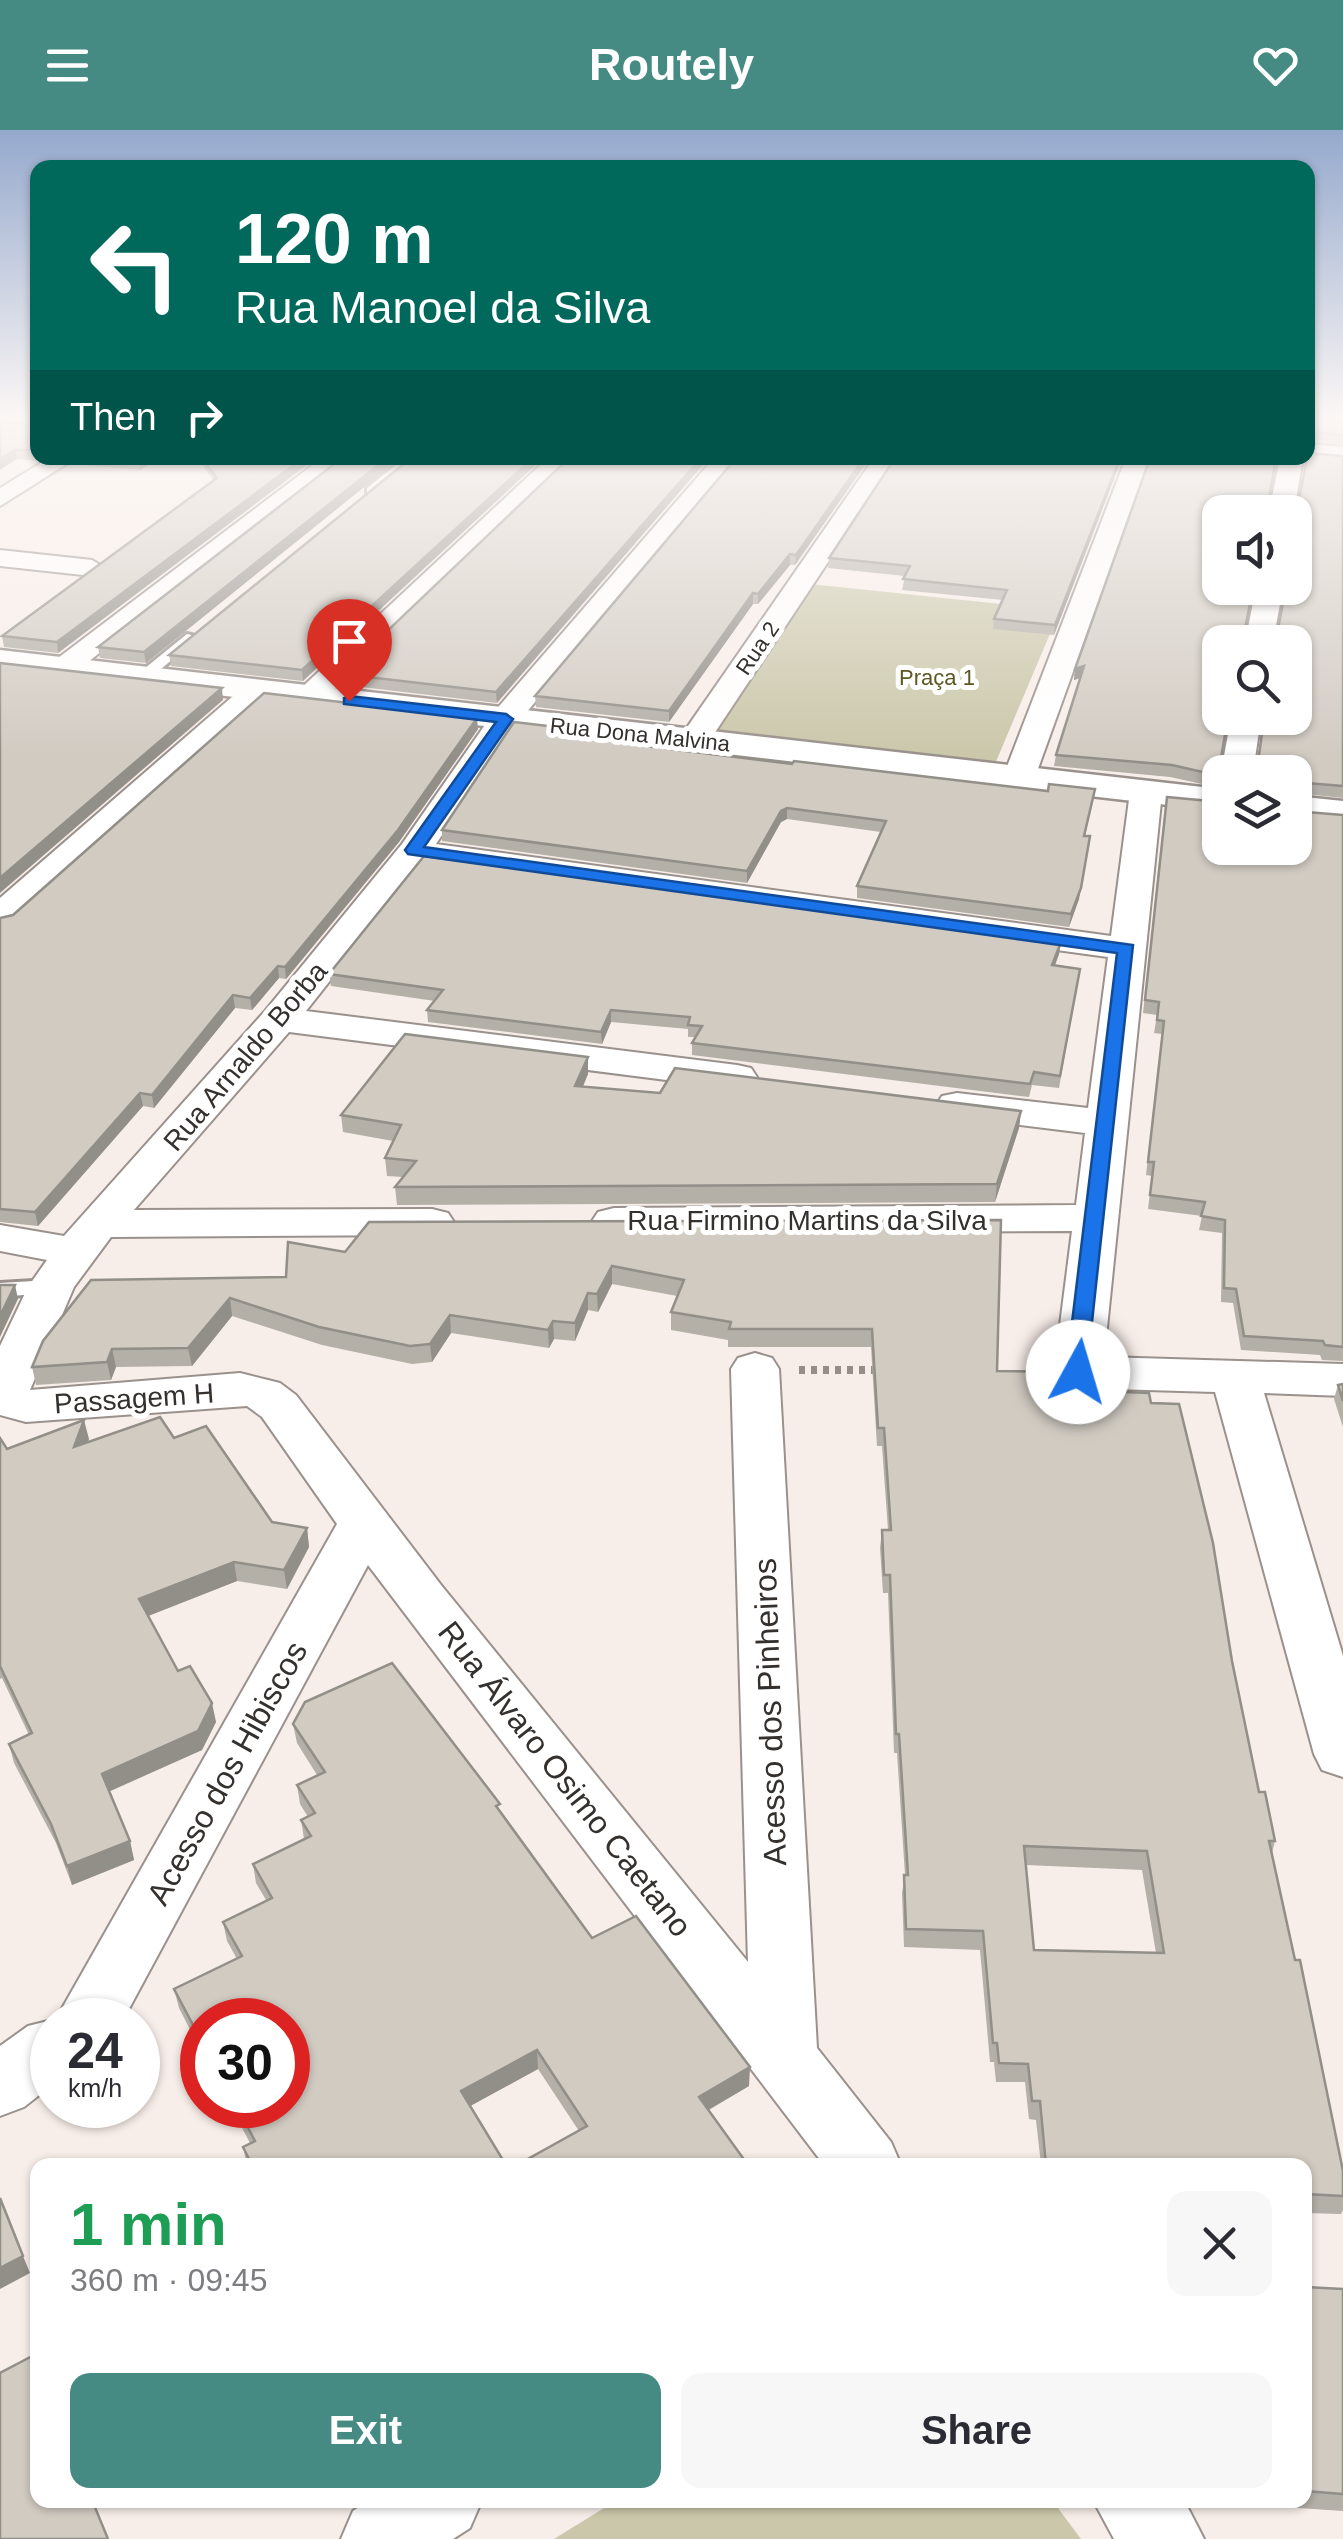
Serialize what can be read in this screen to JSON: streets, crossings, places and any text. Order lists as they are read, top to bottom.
{
  "streets": {
    "street": [
      "Rua 2",
      "Rua Dona Malvina",
      "Rua Arnaldo Borba",
      "Rua Firmino Martins da Silva",
      "Passagem H",
      "Acesso dos Pinheiros",
      "Acesso dos Hibiscos",
      "Rua Álvaro Osimo Caetano"
    ]
  },
  "crossings": [
    ["Rua 2", "Rua Dona Malvina"],
    ["Rua Dona Malvina", "Rua Arnaldo Borba"],
    ["Rua Arnaldo Borba", "Passagem H"],
    ["Passagem H", "Rua Álvaro Osimo Caetano"],
    ["Acesso dos Pinheiros", "Rua Álvaro Osimo Caetano"],
    ["Acesso dos Hibiscos", "Rua Álvaro Osimo Caetano"]
  ],
  "parks": ["Praça 1"],
  "page": {
    "header": "Routely",
    "turn": ["120 m", "Rua Manoel da Silva"],
    "then": "Then",
    "speed": "24 km/h",
    "limit": "30",
    "heading": ["1 min", "360 m · 09:45"],
    "buttons": ["Exit", "Share"]
  }
}
